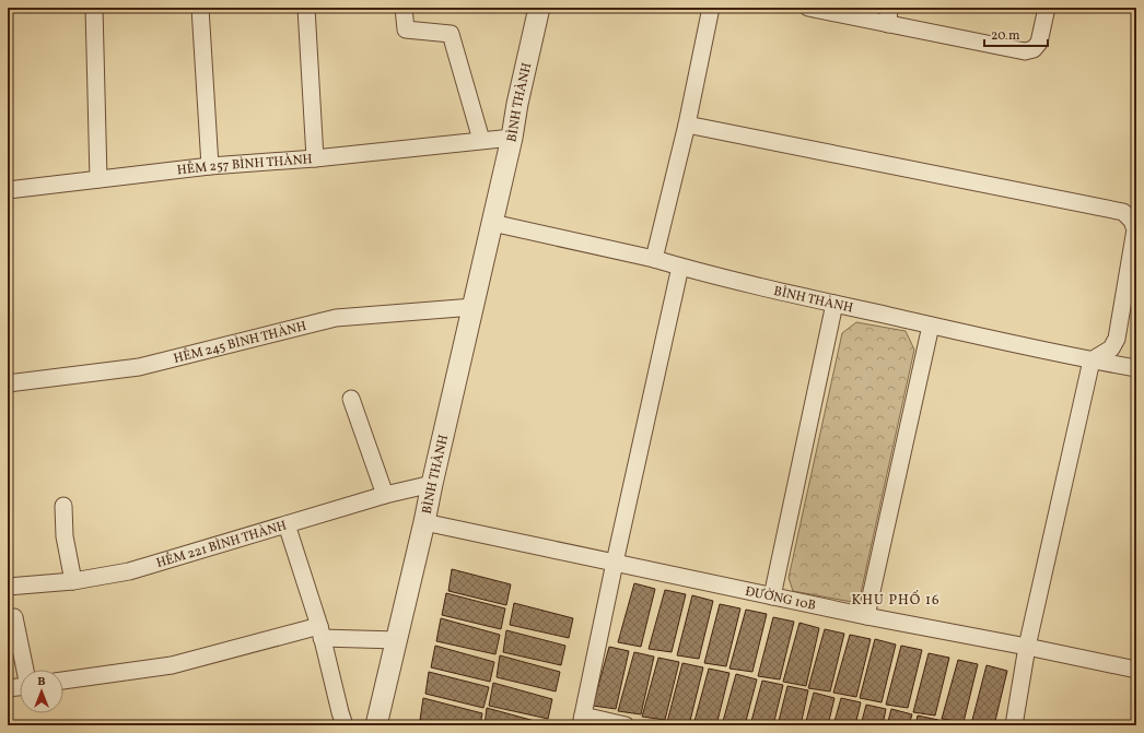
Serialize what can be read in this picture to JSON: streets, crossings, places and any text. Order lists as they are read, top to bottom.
{
  "streets": {
    "street": [
      "BÌNH THÀNH",
      "HẺM 257 BÌNH THÀNH",
      "HẺM 245 BÌNH THÀNH",
      "HẺM 221 BÌNH THÀNH",
      "ĐƯỜNG 10B"
    ]
  },
  "crossings": [
    ["BÌNH THÀNH", "HẺM 257 BÌNH THÀNH"],
    ["BÌNH THÀNH", "HẺM 245 BÌNH THÀNH"],
    ["BÌNH THÀNH", "HẺM 221 BÌNH THÀNH"],
    ["BÌNH THÀNH", "ĐƯỜNG 10B"]
  ],
  "districts": ["KHU PHỐ 16"],
  "scale_bar": "20 m",
  "north": "top"
}
